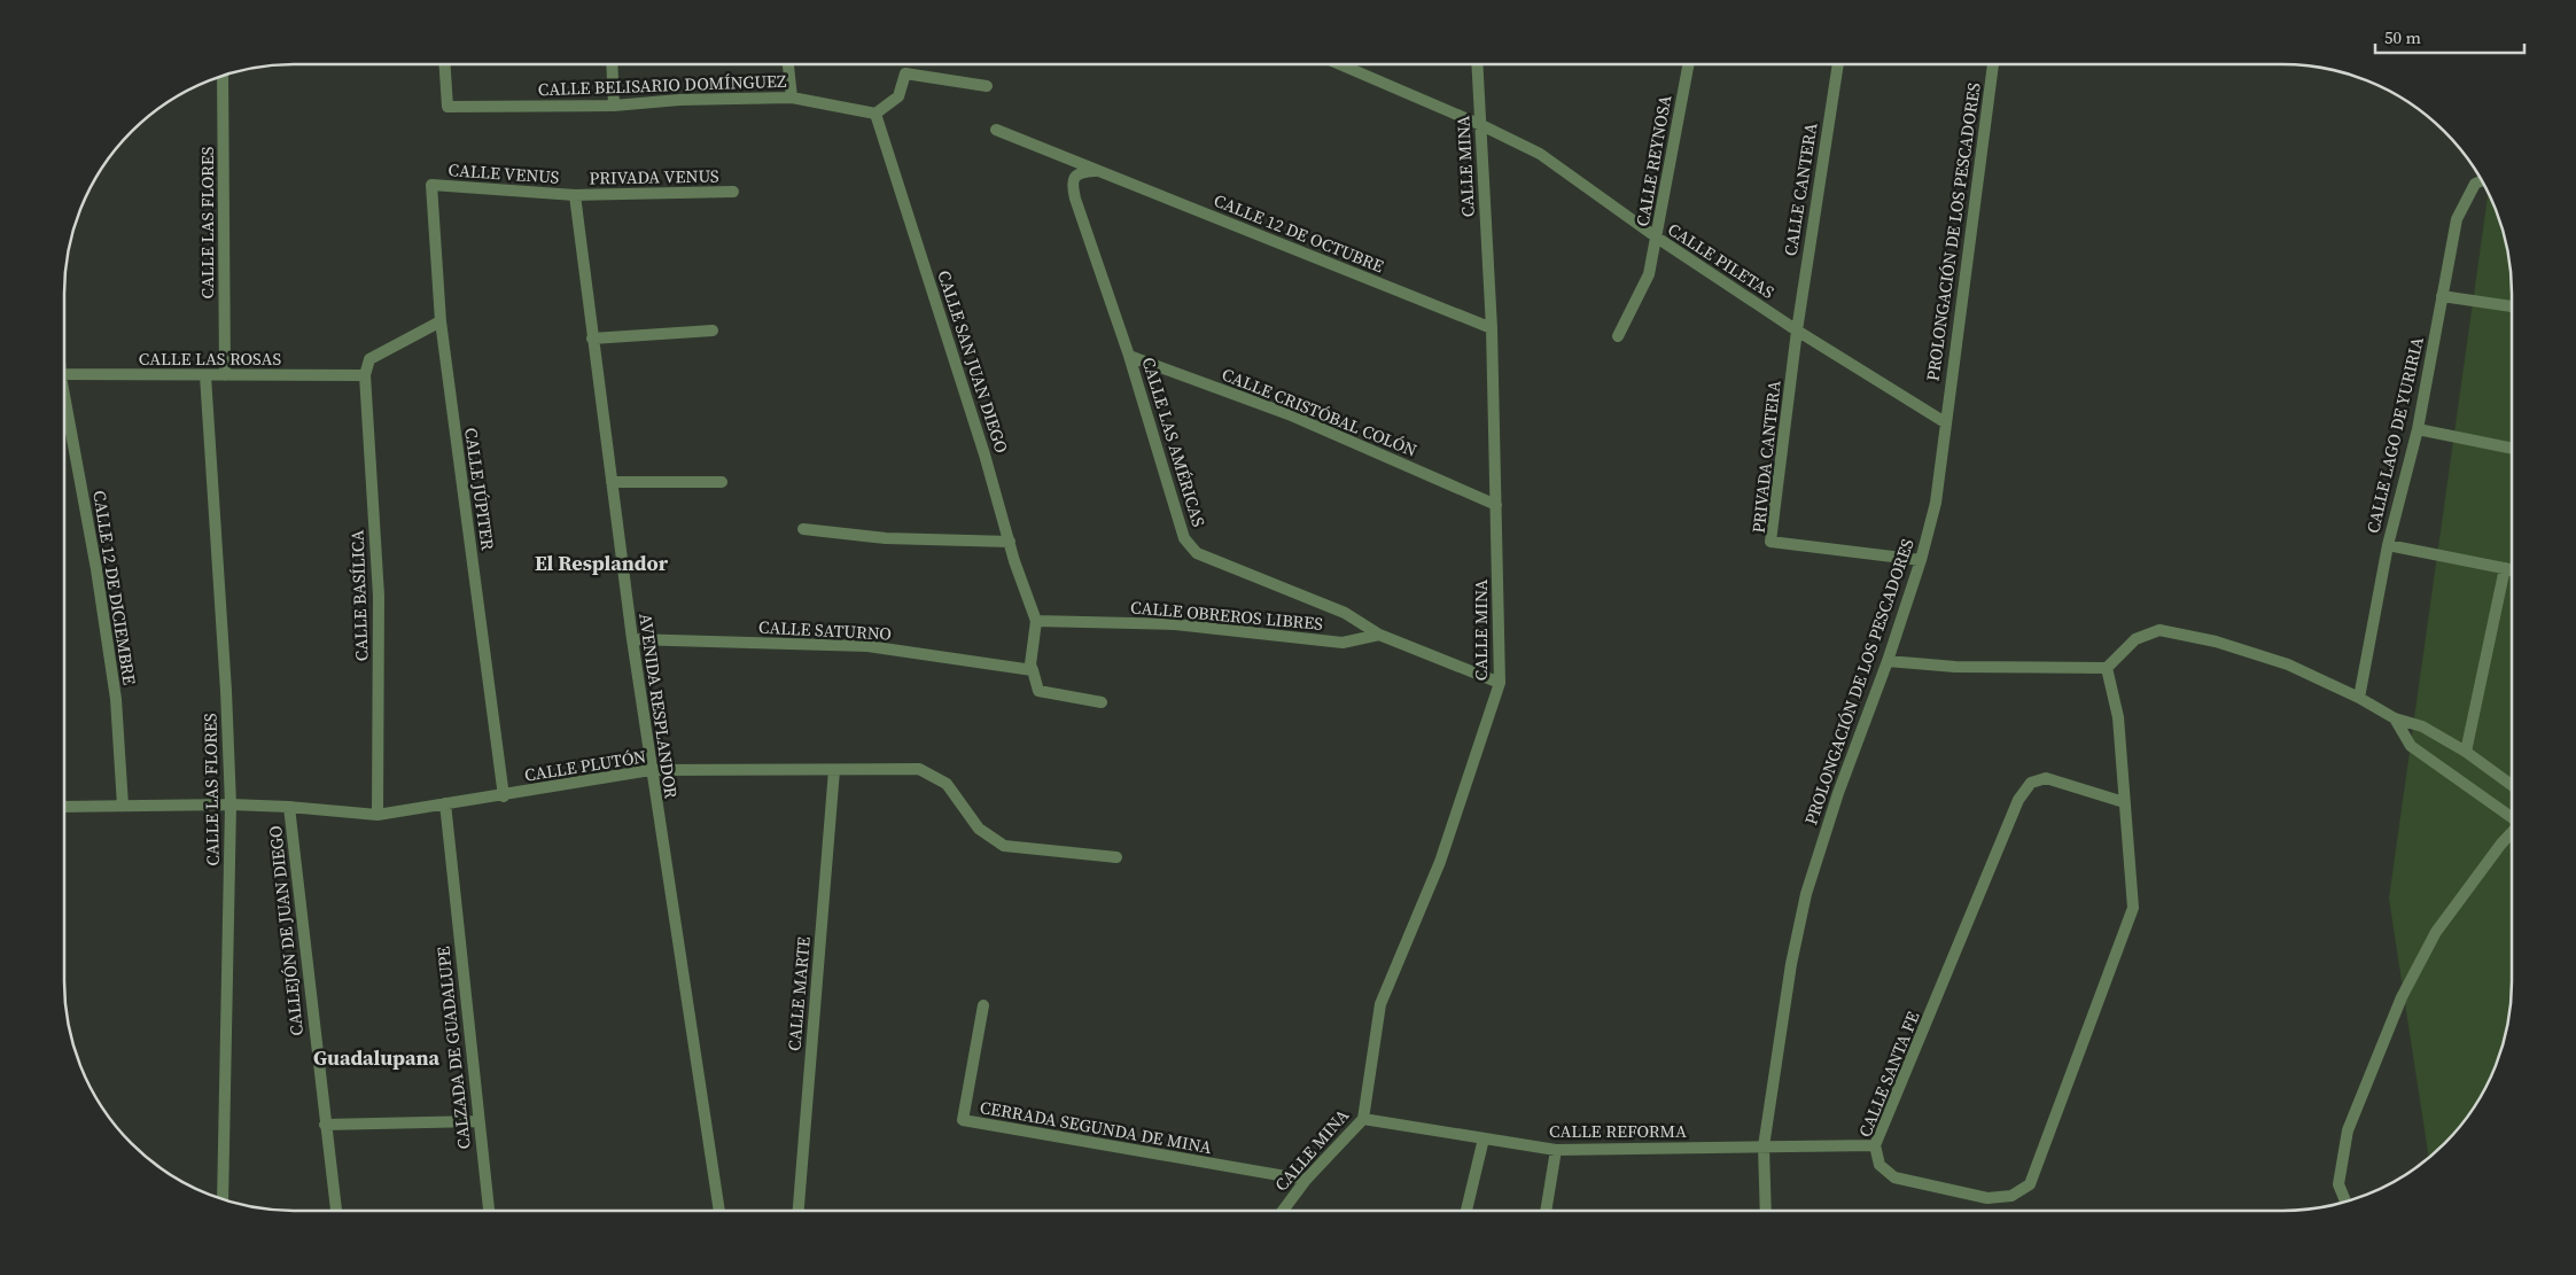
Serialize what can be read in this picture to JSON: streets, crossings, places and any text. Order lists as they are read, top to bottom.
{
  "streets": {
    "street": [
      "CALLE BELISARIO DOMÍNGUEZ",
      "CALLE REYNOSA",
      "CALLE MINA",
      "CALLE VENUS",
      "PRIVADA VENUS",
      "CALLE CANTERA",
      "CALLE LAS FLORES",
      "PROLONGACIÓN DE LOS PESCADORES",
      "CALLE 12 DE OCTUBRE",
      "CALLE PILETAS",
      "CALLE LAS ROSAS",
      "CALLE SAN JUAN DIEGO",
      "CALLE CRISTÓBAL COLÓN",
      "CALLE LAGO DE YURIRIA",
      "CALLE LAS AMÉRICAS",
      "PRIVADA CANTERA",
      "CALLE JÚPITER",
      "CALLE 12 DE DICIEMBRE",
      "CALLE BASÍLICA",
      "CALLE OBREROS LIBRES",
      "CALLE SATURNO",
      "AVENIDA RESPLANDOR",
      "CALLE PLUTÓN",
      "CALLEJÓN DE JUAN DIEGO",
      "CALLE MARTE",
      "CALZADA DE GUADALUPE",
      "CALLE SANTA FE",
      "CERRADA SEGUNDA DE MINA",
      "CALLE REFORMA"
    ]
  },
  "crossings": [
    ["CALLE BELISARIO DOMÍNGUEZ", "CALLE SAN JUAN DIEGO"],
    ["CALLE REYNOSA", "CALLE PILETAS"],
    ["CALLE MINA", "CALLE 12 DE OCTUBRE"],
    ["CALLE MINA", "CALLE PILETAS"],
    ["CALLE MINA", "CALLE CRISTÓBAL COLÓN"],
    ["CALLE MINA", "CALLE LAS AMÉRICAS"],
    ["CALLE MINA", "CERRADA SEGUNDA DE MINA"],
    ["CALLE MINA", "CALLE REFORMA"],
    ["CALLE VENUS", "PRIVADA VENUS"],
    ["CALLE VENUS", "CALLE JÚPITER"],
    ["CALLE VENUS", "AVENIDA RESPLANDOR"],
    ["PRIVADA VENUS", "AVENIDA RESPLANDOR"],
    ["CALLE CANTERA", "CALLE PILETAS"],
    ["CALLE CANTERA", "PRIVADA CANTERA"],
    ["CALLE LAS FLORES", "CALLE LAS ROSAS"],
    ["CALLE LAS FLORES", "CALLE PLUTÓN"],
    ["PROLONGACIÓN DE LOS PESCADORES", "CALLE PILETAS"],
    ["PROLONGACIÓN DE LOS PESCADORES", "PRIVADA CANTERA"],
    ["PROLONGACIÓN DE LOS PESCADORES", "CALLE REFORMA"],
    ["CALLE 12 DE OCTUBRE", "CALLE LAS AMÉRICAS"],
    ["CALLE PILETAS", "PRIVADA CANTERA"],
    ["CALLE LAS ROSAS", "CALLE BASÍLICA"],
    ["CALLE SAN JUAN DIEGO", "CALLE OBREROS LIBRES"],
    ["CALLE CRISTÓBAL COLÓN", "CALLE LAS AMÉRICAS"],
    ["CALLE LAS AMÉRICAS", "CALLE OBREROS LIBRES"],
    ["CALLE JÚPITER", "CALLE PLUTÓN"],
    ["CALLE 12 DE DICIEMBRE", "CALLE PLUTÓN"],
    ["CALLE BASÍLICA", "CALLE PLUTÓN"],
    ["CALLE SATURNO", "AVENIDA RESPLANDOR"],
    ["AVENIDA RESPLANDOR", "CALLE PLUTÓN"],
    ["CALLE PLUTÓN", "CALLEJÓN DE JUAN DIEGO"],
    ["CALLE PLUTÓN", "CALLE MARTE"],
    ["CALLE PLUTÓN", "CALZADA DE GUADALUPE"],
    ["CALLE SANTA FE", "CALLE REFORMA"]
  ],
  "districts": ["El Resplandor", "Guadalupana"],
  "scale_bar": "50 m"
}
